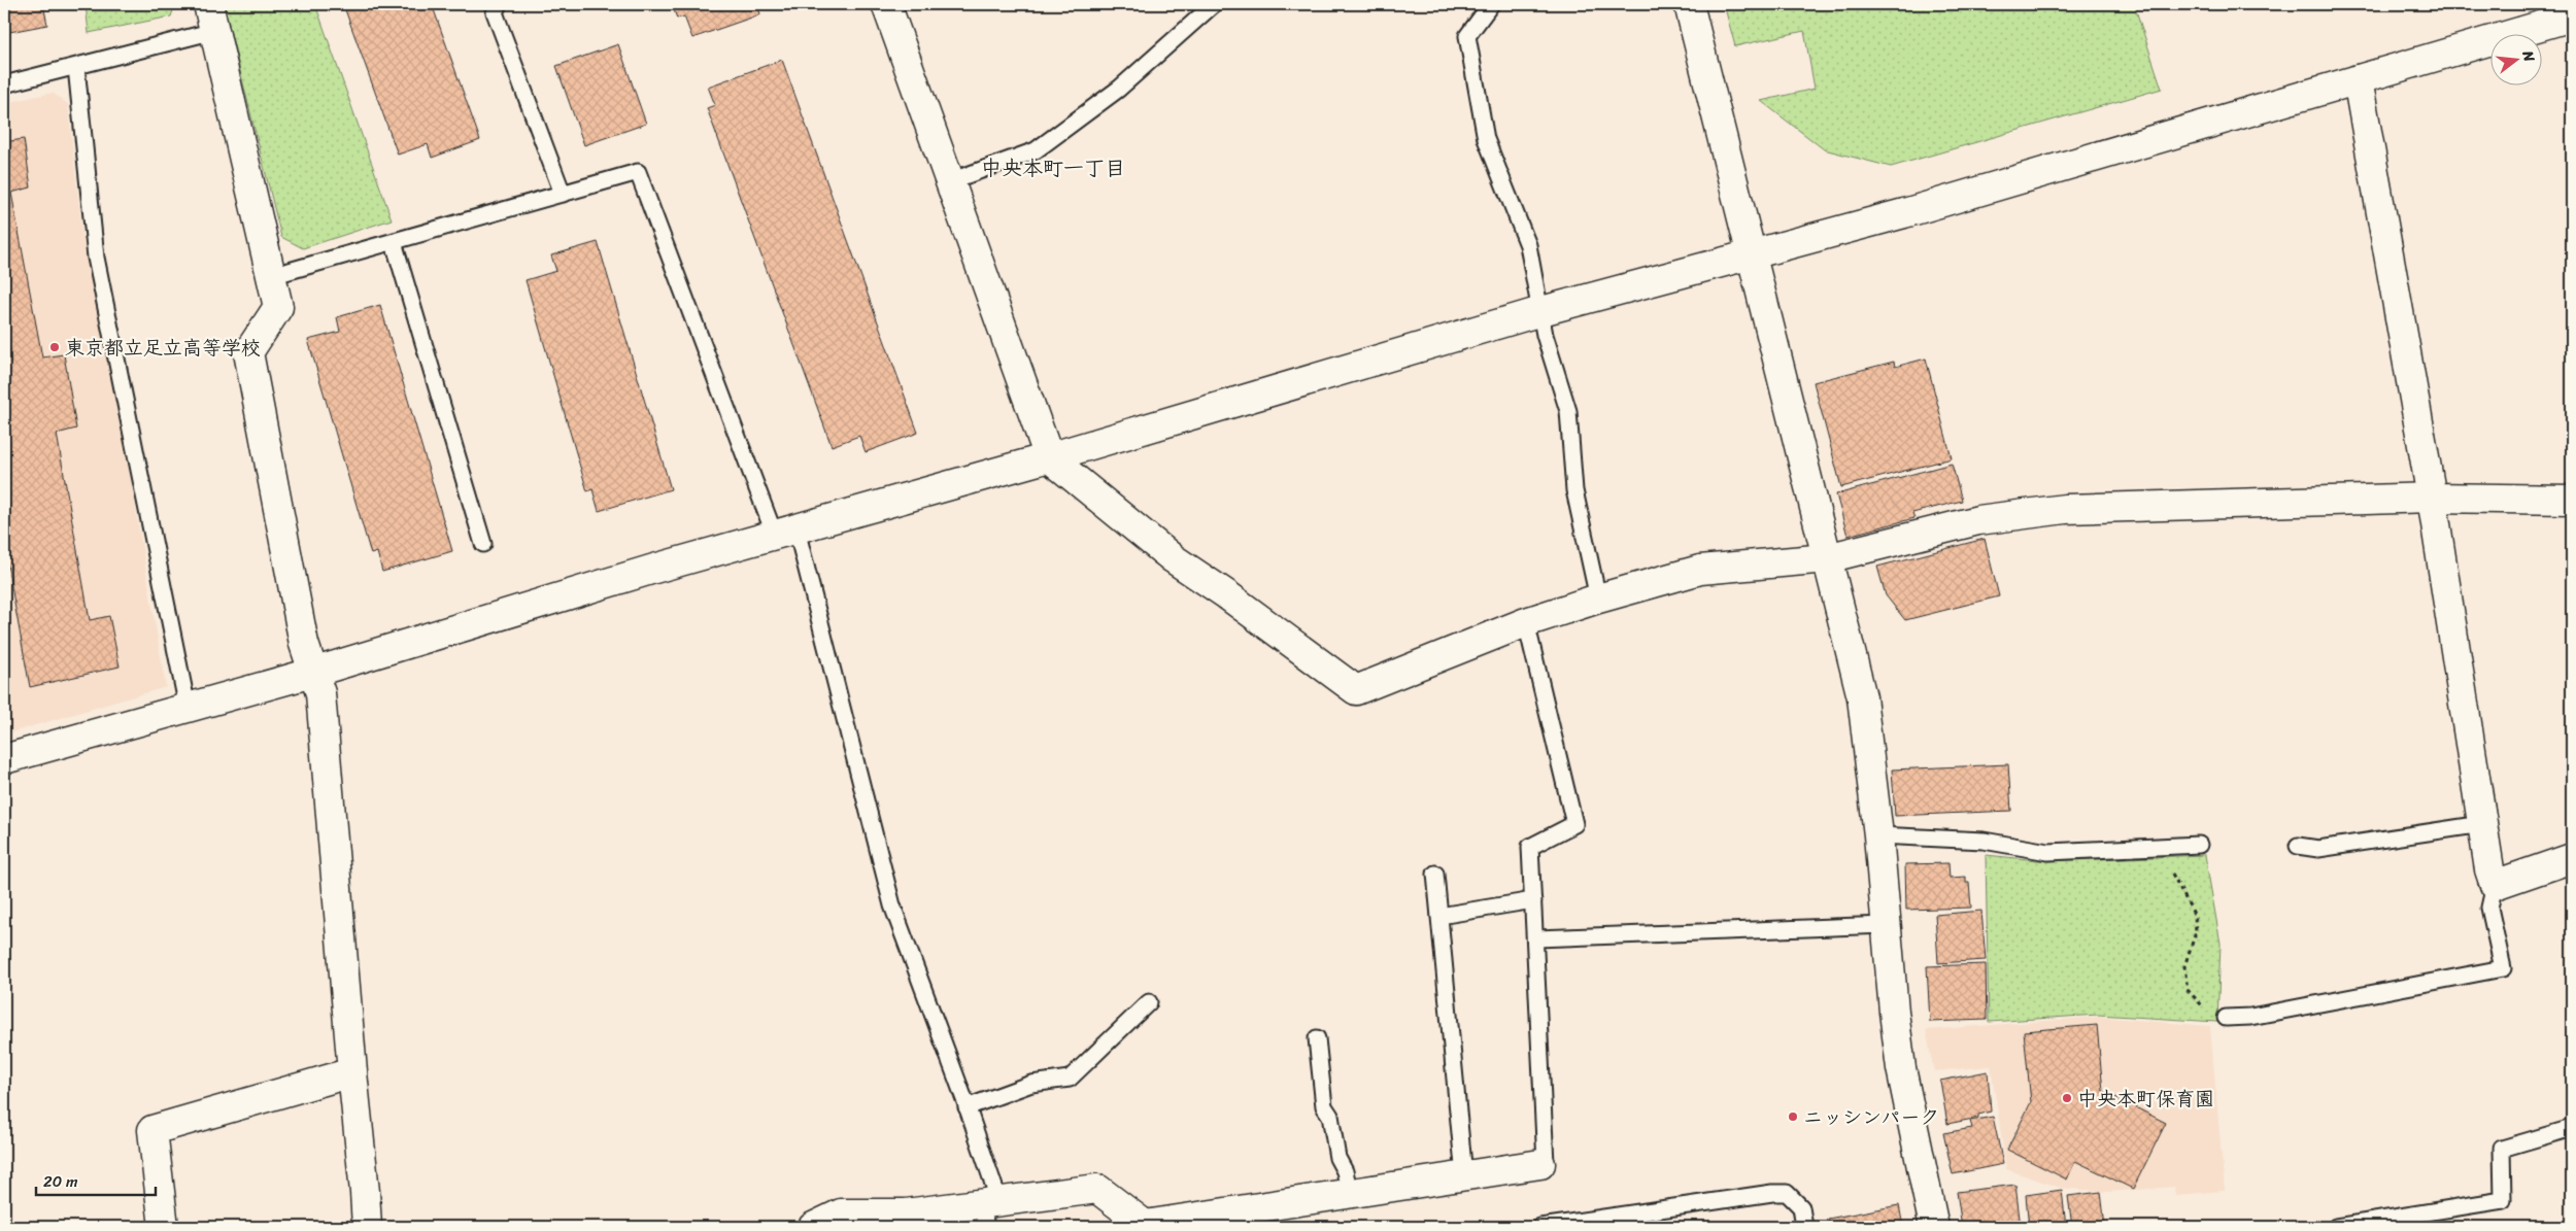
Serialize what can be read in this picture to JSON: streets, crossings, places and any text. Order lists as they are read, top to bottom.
{
  "districts": ["中央本町一丁目"],
  "places": ["東京都立足立高等学校", "中央本町保育園", "ニッシンパーク"],
  "scale_bar": "20 m",
  "north": "right"
}
